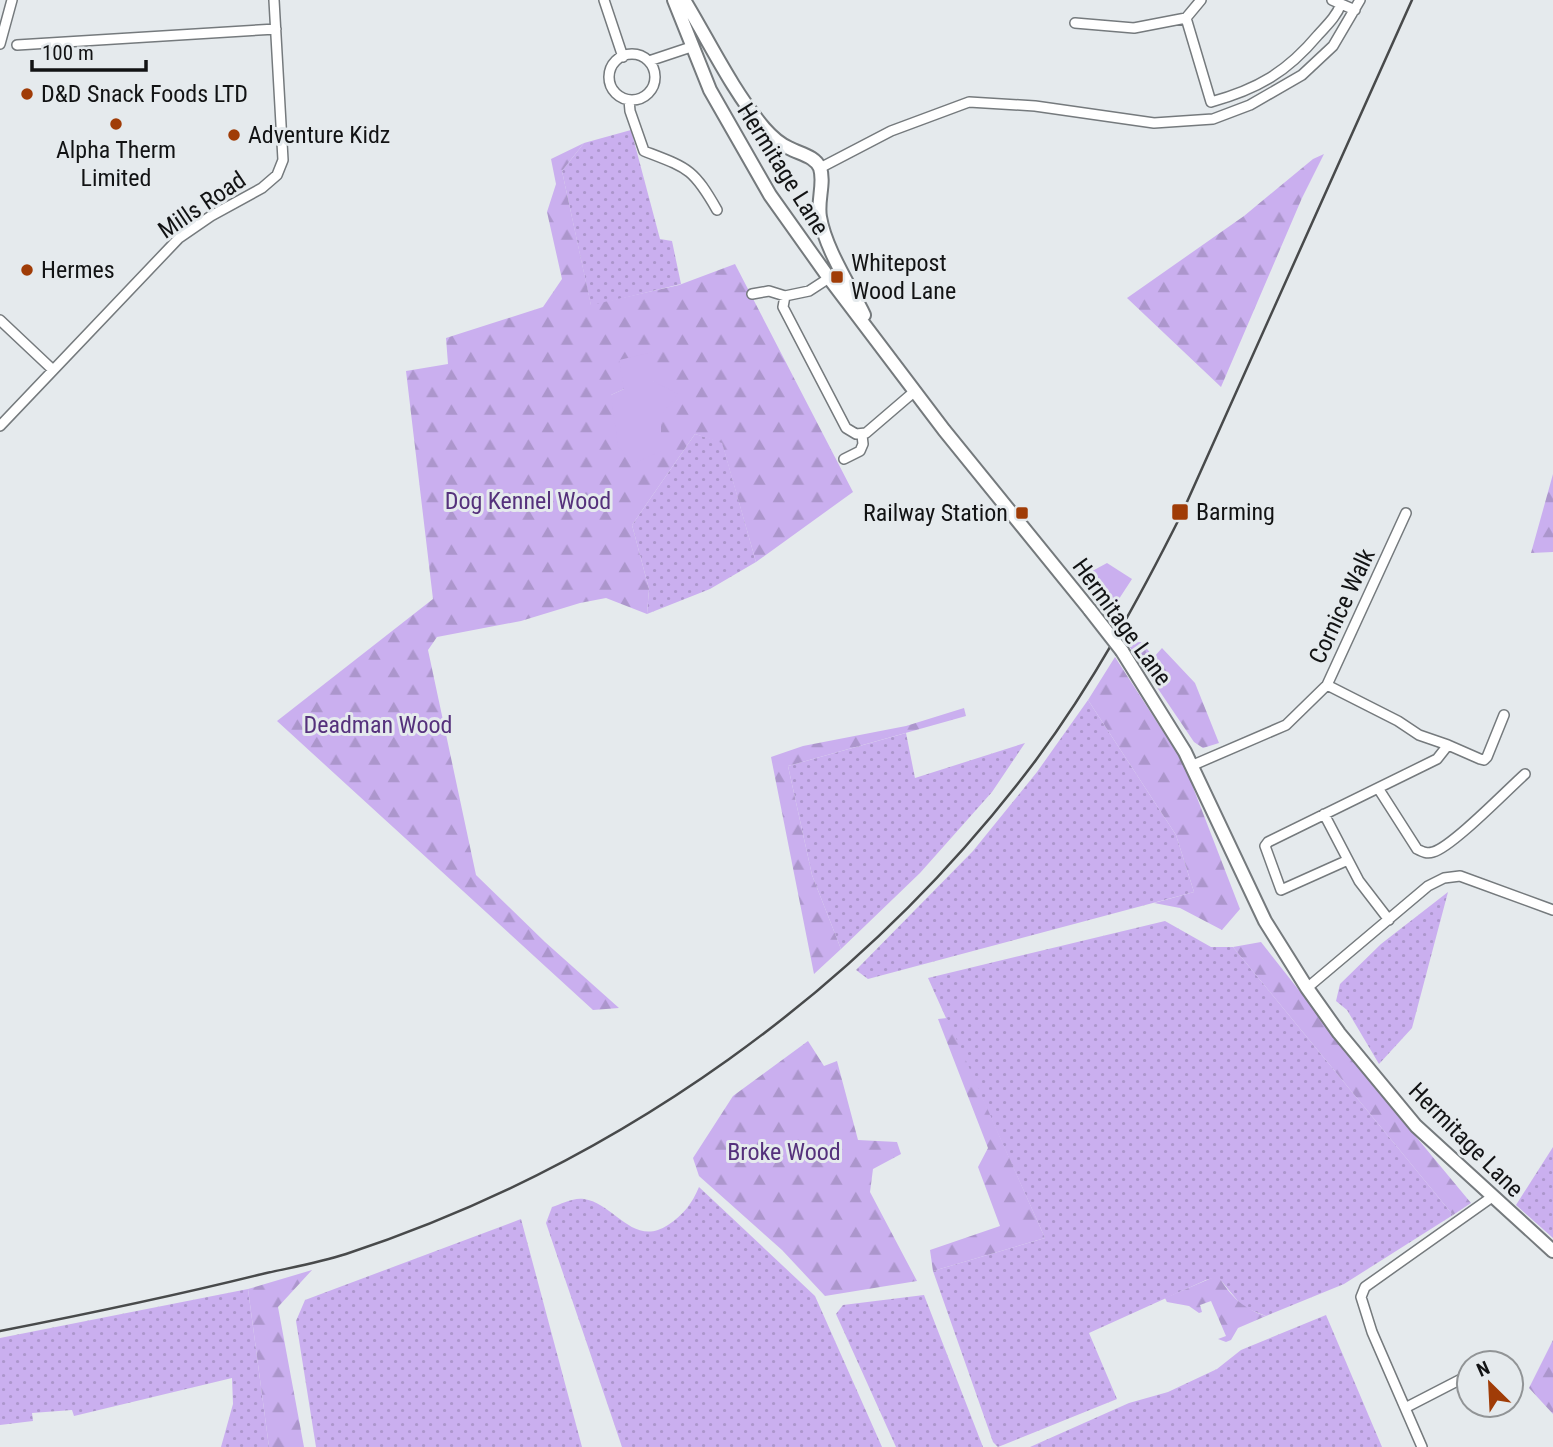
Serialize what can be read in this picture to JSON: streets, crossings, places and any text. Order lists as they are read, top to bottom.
{
  "streets": {
    "main road": ["Hermitage Lane"],
    "street": ["Mills Road", "Cornice Walk"]
  },
  "crossings": [
    ["Hermitage Lane", "Cornice Walk"]
  ],
  "parks": ["Dog Kennel Wood", "Deadman Wood", "Broke Wood"],
  "places": {
    "other": [
      "D&D Snack Foods LTD",
      "Alpha Therm Limited",
      "Adventure Kidz",
      "Hermes"
    ],
    "transit": ["Whitepost Wood Lane", "Barming", "Railway Station"]
  },
  "scale_bar": "100 m",
  "north": "top left"
}
